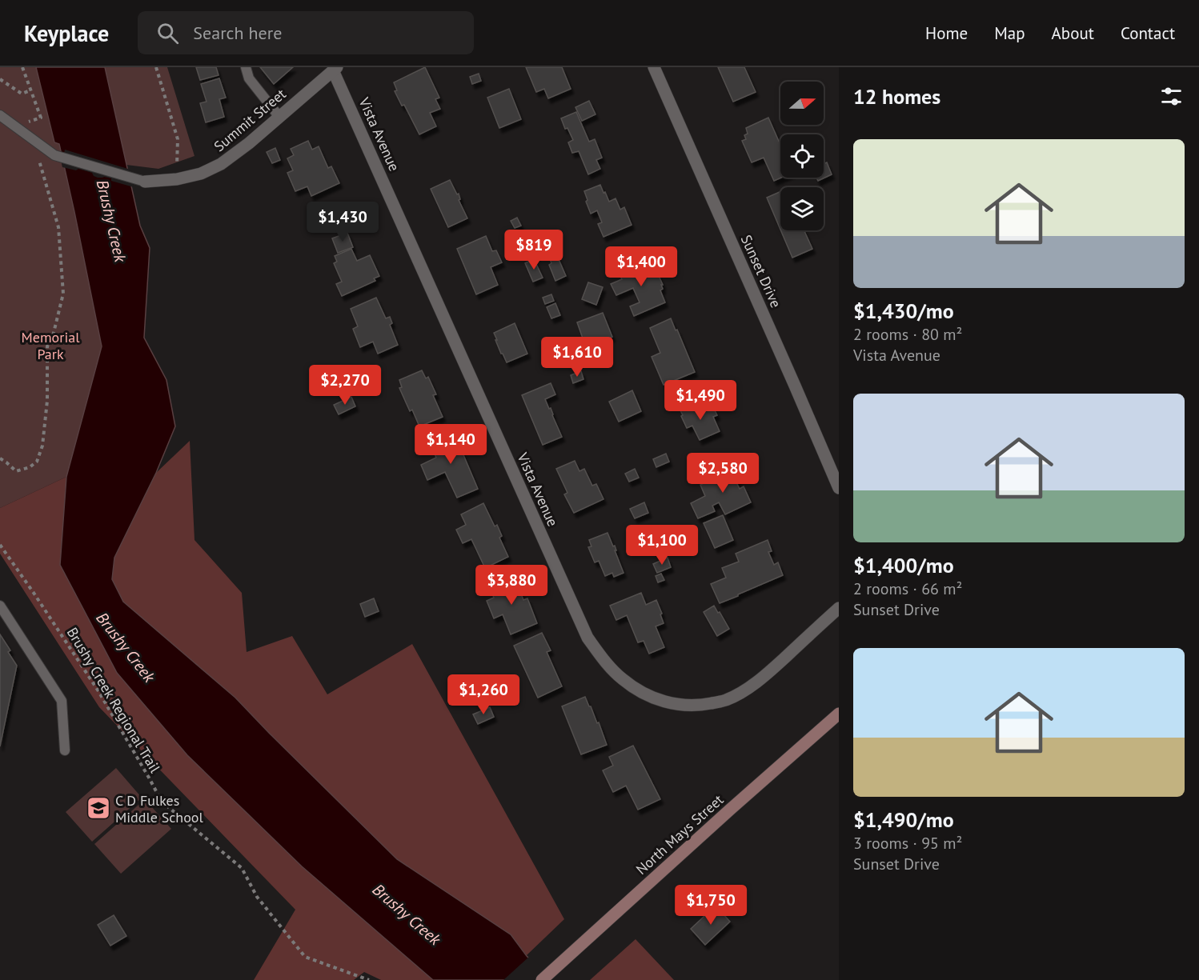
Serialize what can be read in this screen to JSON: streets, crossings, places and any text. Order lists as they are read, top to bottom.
{
  "streets": {
    "main road": ["North Mays Street"],
    "street": ["Summit Street", "Vista Avenue", "Sunset Drive"],
    "path": ["Brushy Creek Regional Trail"]
  },
  "crossings": [
    ["Summit Street", "Vista Avenue"]
  ],
  "water": ["Brushy Creek"],
  "parks": ["Memorial Park"],
  "places": {
    "school or university": ["C D Fulkes Middle School"]
  },
  "north": "right",
  "page": {
    "header": "Keyplace",
    "search": "Search here",
    "nav": [
      "Home",
      "Map",
      "About",
      "Contact"
    ],
    "heading": "12 homes",
    "list": [
      {
        "name": "$1,430/mo",
        "note": "2 rooms · 80 m² · Vista Avenue"
      },
      {
        "name": "$1,400/mo",
        "note": "2 rooms · 66 m² · Sunset Drive"
      },
      {
        "name": "$1,490/mo",
        "note": "3 rooms · 95 m² · Sunset Drive"
      }
    ],
    "price": [
      "$1,430",
      "$819",
      "$1,400",
      "$1,610",
      "$2,270",
      "$1,490",
      "$1,140",
      "$2,580",
      "$1,100",
      "$3,880",
      "$1,260",
      "$1,750"
    ]
  }
}
